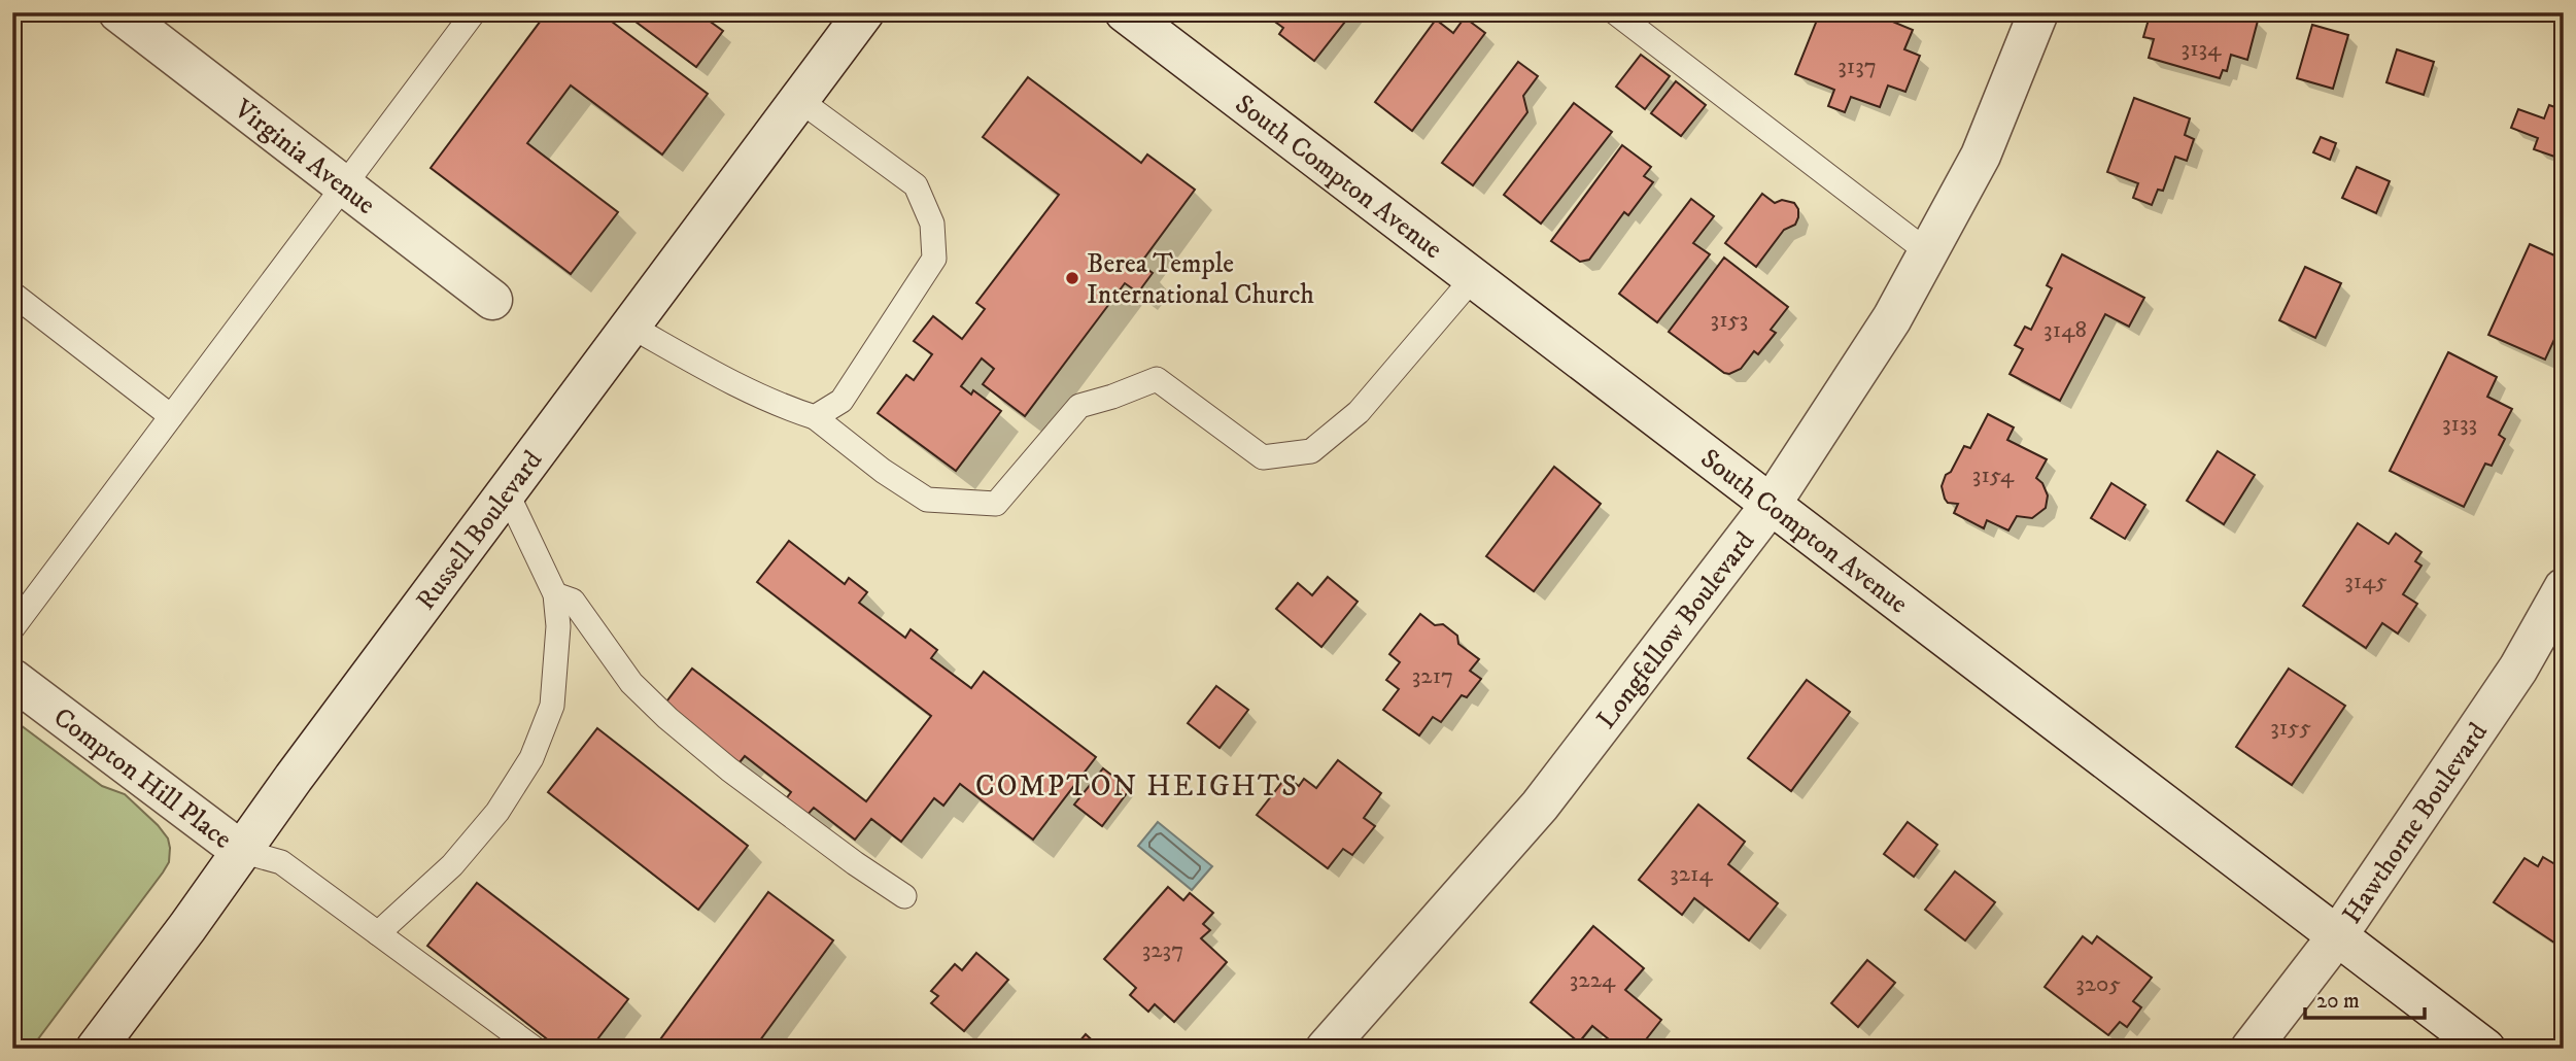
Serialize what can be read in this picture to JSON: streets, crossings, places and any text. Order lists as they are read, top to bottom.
{
  "streets": {
    "main road": [
      "Virginia Avenue",
      "South Compton Avenue",
      "Russell Boulevard",
      "Longfellow Boulevard",
      "Compton Hill Place",
      "Hawthorne Boulevard"
    ]
  },
  "crossings": [
    ["South Compton Avenue", "Longfellow Boulevard"],
    ["South Compton Avenue", "Hawthorne Boulevard"],
    ["Russell Boulevard", "Compton Hill Place"]
  ],
  "districts": ["COMPTON HEIGHTS"],
  "places": ["Berea Temple International Church"],
  "house_numbers": [
    "3134",
    "3137",
    "3153",
    "3148",
    "3133",
    "3154",
    "3145",
    "3217",
    "3155",
    "3214",
    "3237",
    "3224",
    "3205"
  ],
  "scale_bar": "20 m"
}
